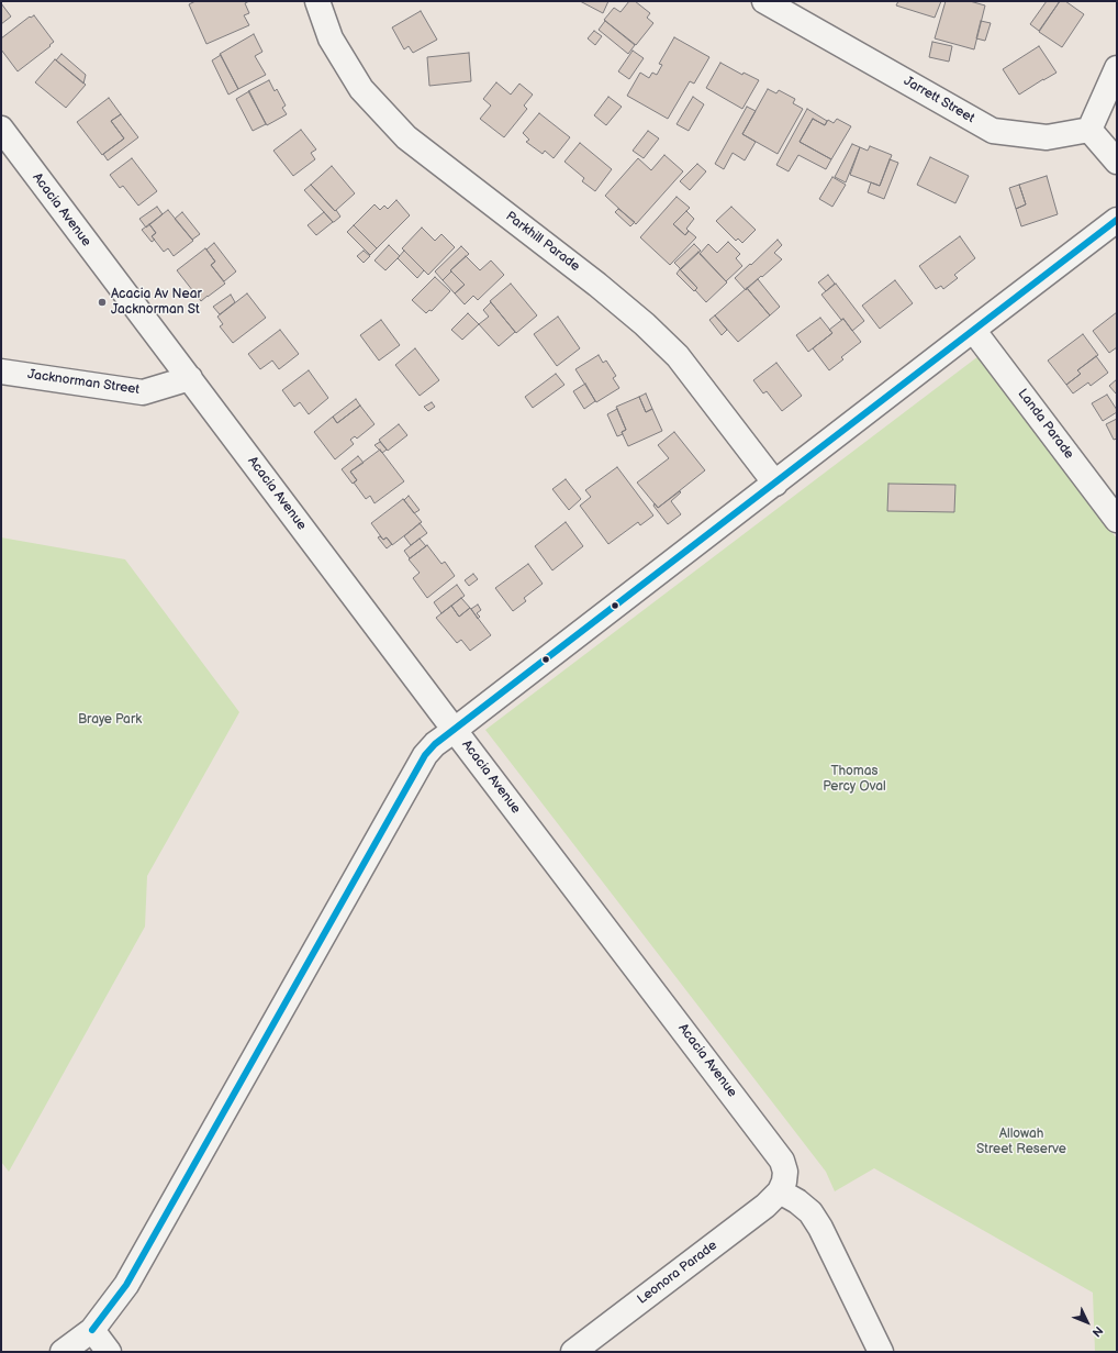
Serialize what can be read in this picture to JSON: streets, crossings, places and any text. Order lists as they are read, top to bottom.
{
  "streets": {
    "street": [
      "Jarrett Street",
      "Acacia Avenue",
      "Parkhill Parade",
      "Jacknorman Street",
      "Landa Parade",
      "Leonora Parade"
    ]
  },
  "crossings": [
    ["Acacia Avenue", "Jacknorman Street"],
    ["Acacia Avenue", "Leonora Parade"]
  ],
  "parks": ["Braye Park", "Thomas Percy Oval", "Allowah Street Reserve"],
  "places": ["Acacia Av Near Jacknorman St"],
  "north": "bottom right"
}
